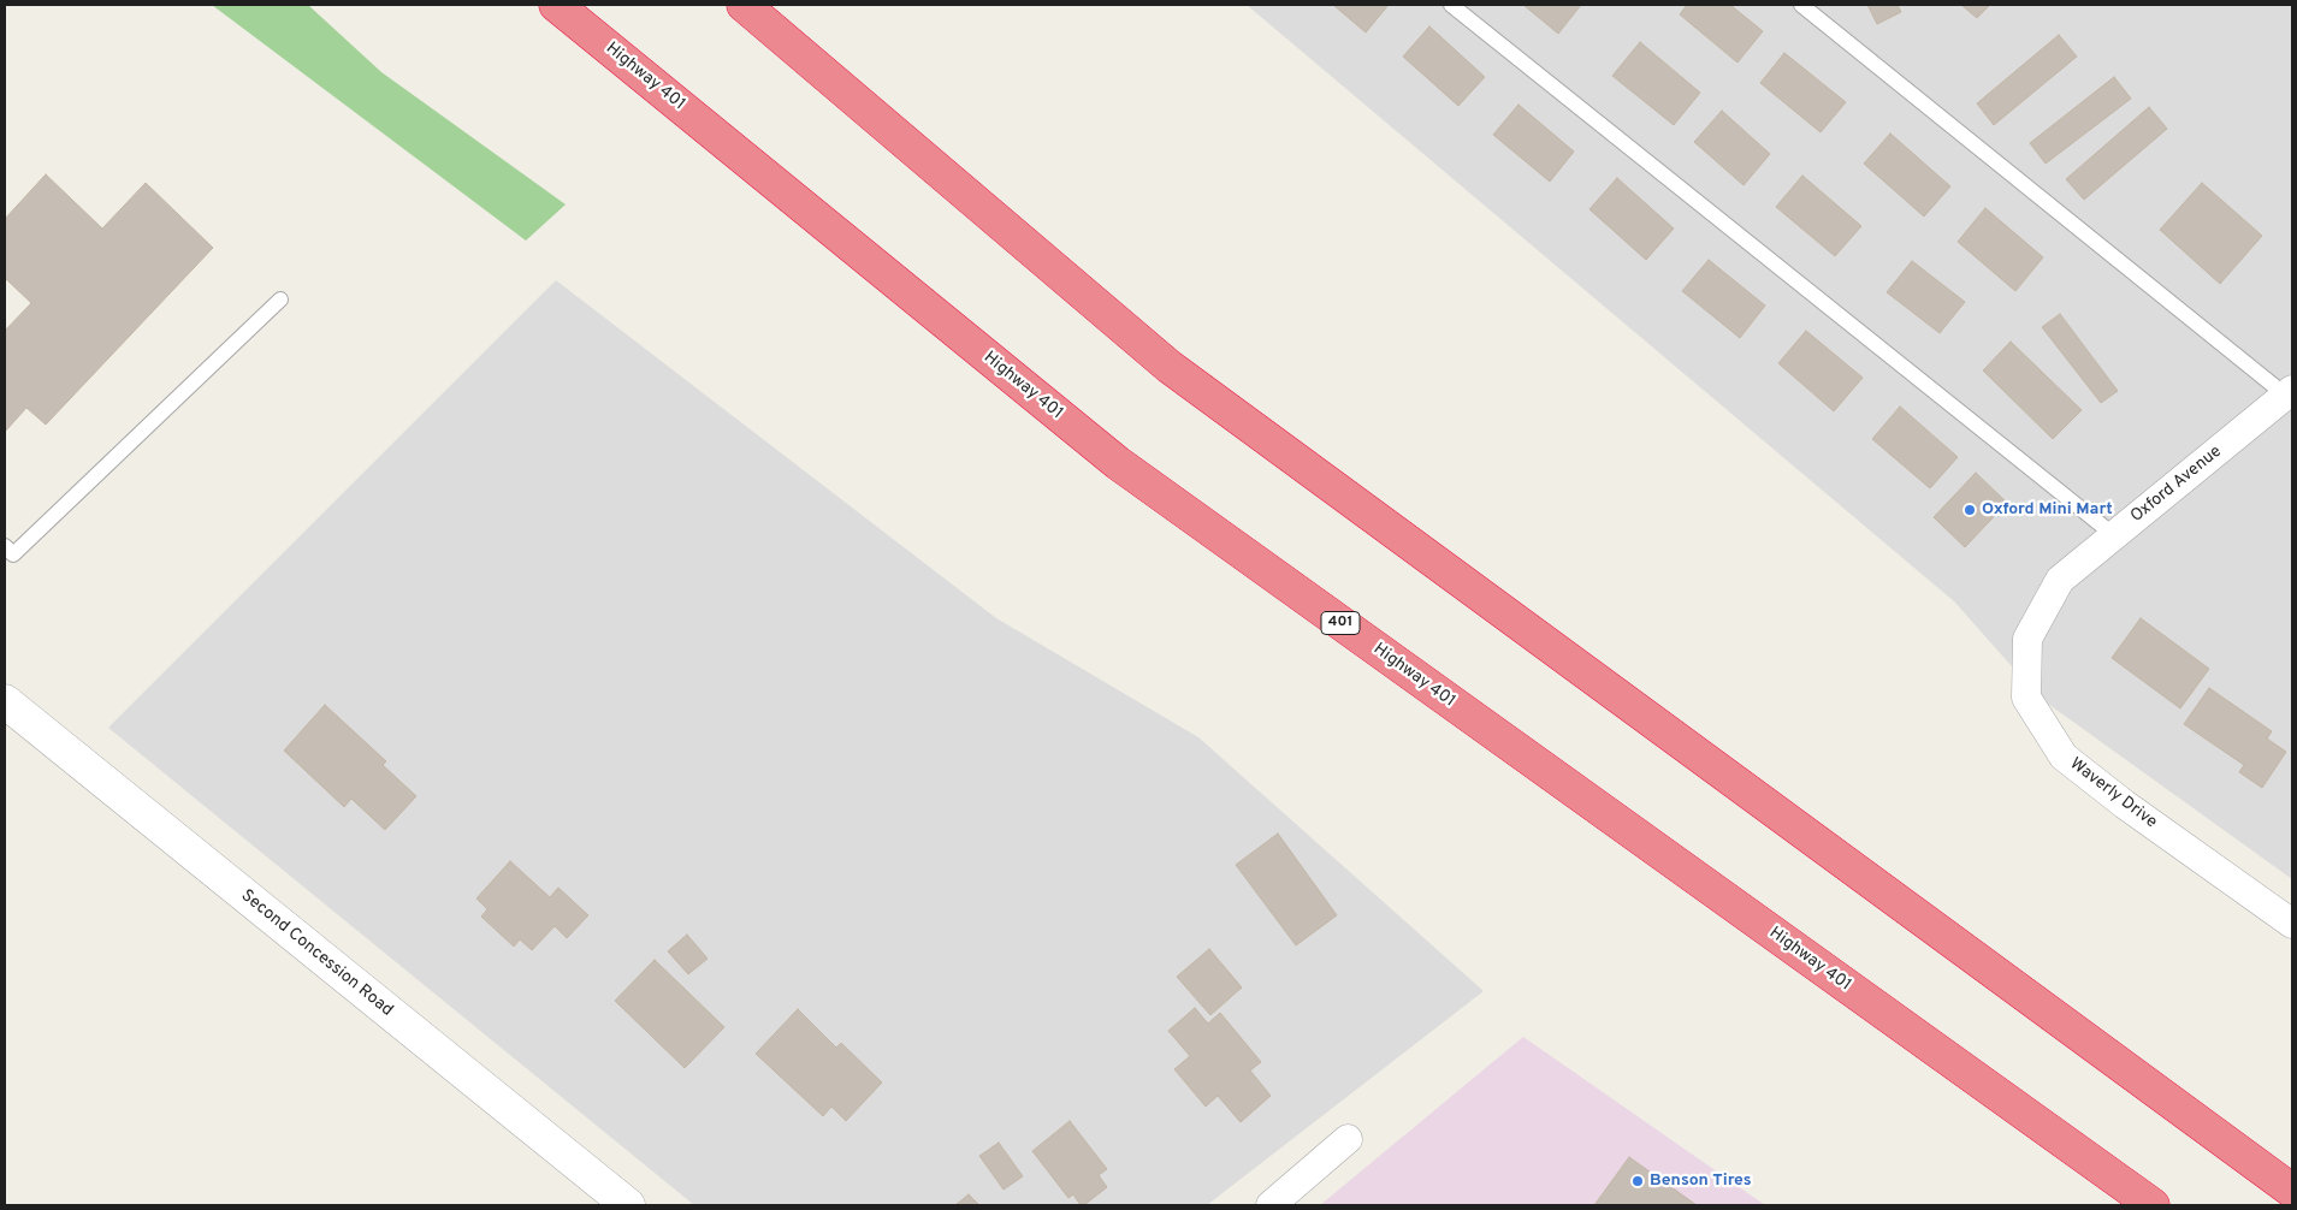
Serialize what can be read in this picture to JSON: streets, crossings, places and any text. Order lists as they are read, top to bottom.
{
  "streets": {
    "highway": ["Highway 401", "401"],
    "street": ["Oxford Avenue", "Waverly Drive", "Second Concession Road"]
  },
  "crossings": [
    ["Oxford Avenue", "Waverly Drive"]
  ],
  "places": ["Oxford Mini Mart", "Benson Tires"]
}
